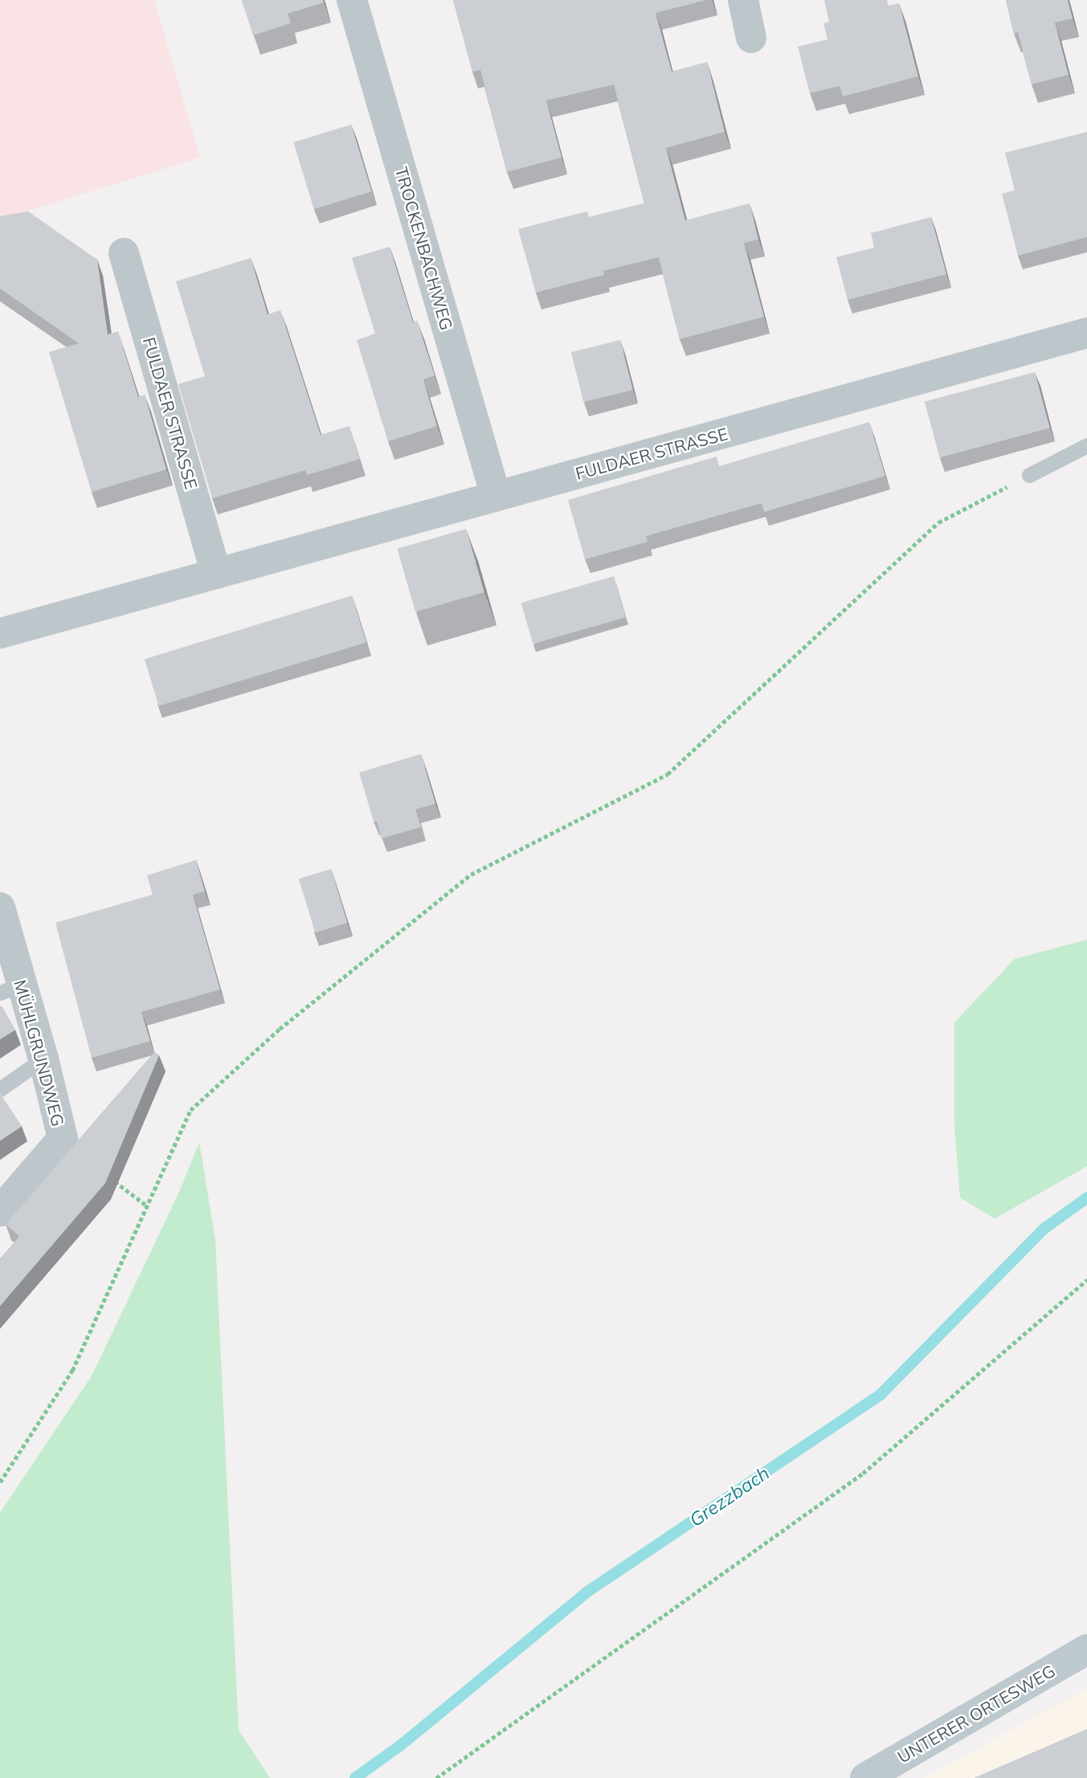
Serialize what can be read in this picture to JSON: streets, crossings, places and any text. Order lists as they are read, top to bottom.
{
  "streets": {
    "main road": ["UNTERER ORTESWEG"],
    "street": ["TROCKENBACHWEG", "FULDAER STRASSE", "MÜHLGRUNDWEG"]
  },
  "crossings": [
    ["TROCKENBACHWEG", "FULDAER STRASSE"]
  ],
  "water": ["Grezzbach"]
}
